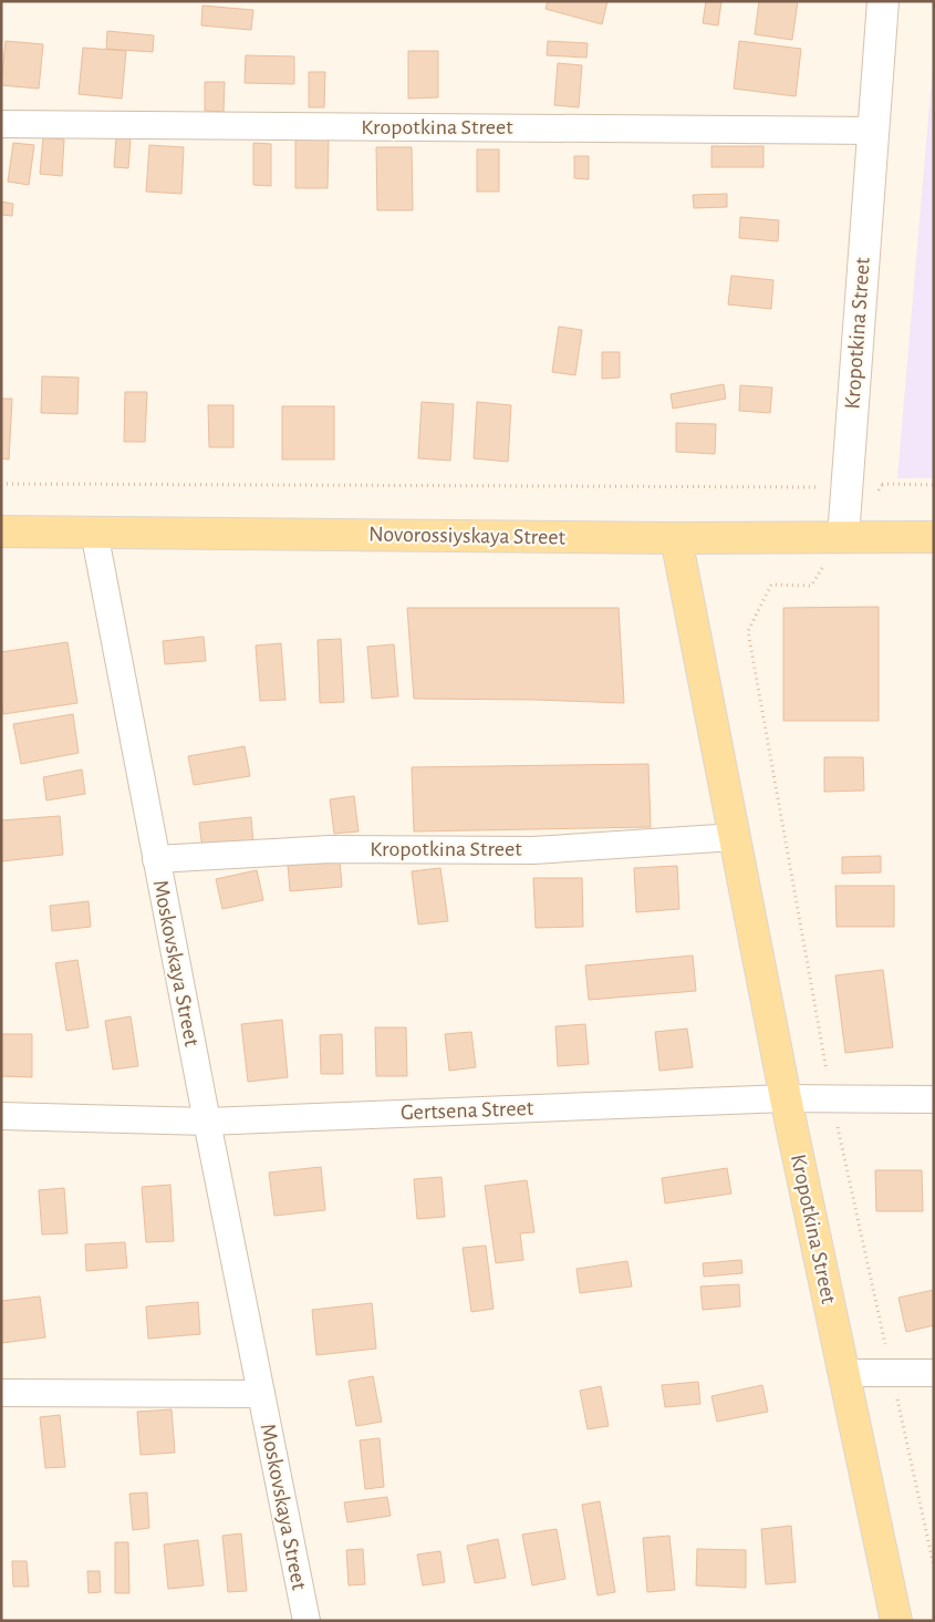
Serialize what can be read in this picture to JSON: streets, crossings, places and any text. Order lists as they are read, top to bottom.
{
  "streets": {
    "main road": ["Kropotkina Street", "Novorossiyskaya Street"],
    "street": ["Moskovskaya Street", "Gertsena Street"]
  },
  "crossings": [
    ["Kropotkina Street", "Novorossiyskaya Street"],
    ["Kropotkina Street", "Moskovskaya Street"],
    ["Kropotkina Street", "Gertsena Street"],
    ["Novorossiyskaya Street", "Moskovskaya Street"],
    ["Moskovskaya Street", "Gertsena Street"]
  ]
}
